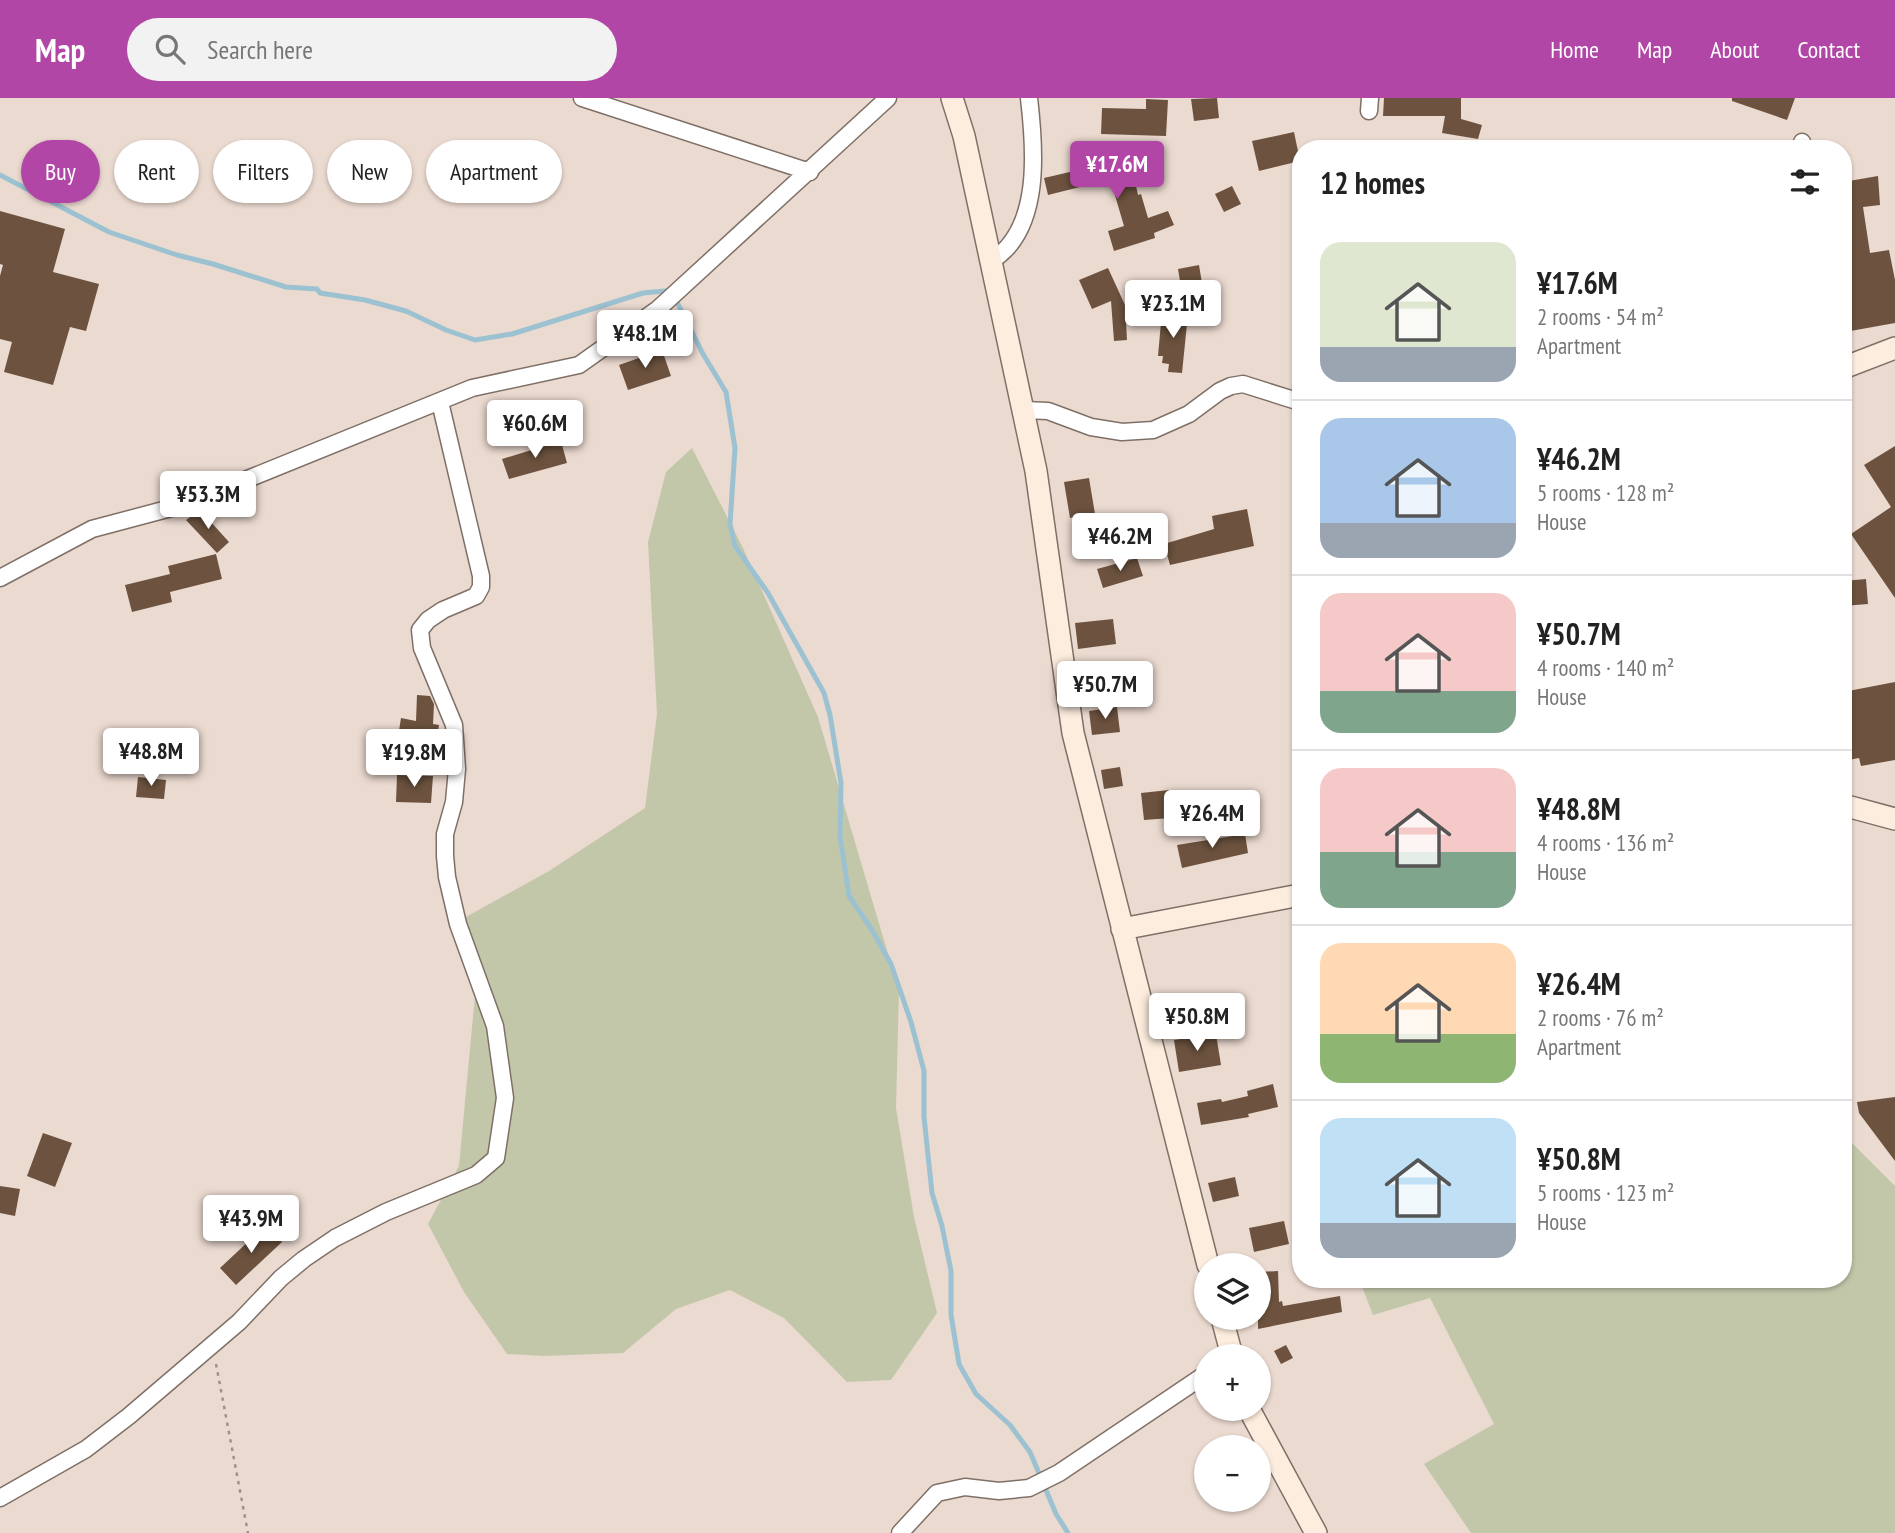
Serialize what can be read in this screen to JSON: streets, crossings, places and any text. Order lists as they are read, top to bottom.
{
  "page": {
    "header": "Map",
    "search": "Search here",
    "nav": [
      "Home",
      "Map",
      "About",
      "Contact"
    ],
    "chip": [
      "Buy",
      "Rent",
      "Filters",
      "New",
      "Apartment"
    ],
    "heading": "12 homes",
    "price": [
      "¥17.6M",
      "¥23.1M",
      "¥48.1M",
      "¥60.6M",
      "¥53.3M",
      "¥46.2M",
      "¥50.7M",
      "¥48.8M",
      "¥19.8M",
      "¥26.4M",
      "¥50.8M",
      "¥43.9M"
    ],
    "list": [
      {
        "name": "¥17.6M",
        "note": "2 rooms · 54 m² · Apartment"
      },
      {
        "name": "¥46.2M",
        "note": "5 rooms · 128 m² · House"
      },
      {
        "name": "¥50.7M",
        "note": "4 rooms · 140 m² · House"
      },
      {
        "name": "¥48.8M",
        "note": "4 rooms · 136 m² · House"
      },
      {
        "name": "¥26.4M",
        "note": "2 rooms · 76 m² · Apartment"
      },
      {
        "name": "¥50.8M",
        "note": "5 rooms · 123 m² · House"
      }
    ],
    "map_buttons": ["+", "−"]
  }
}
